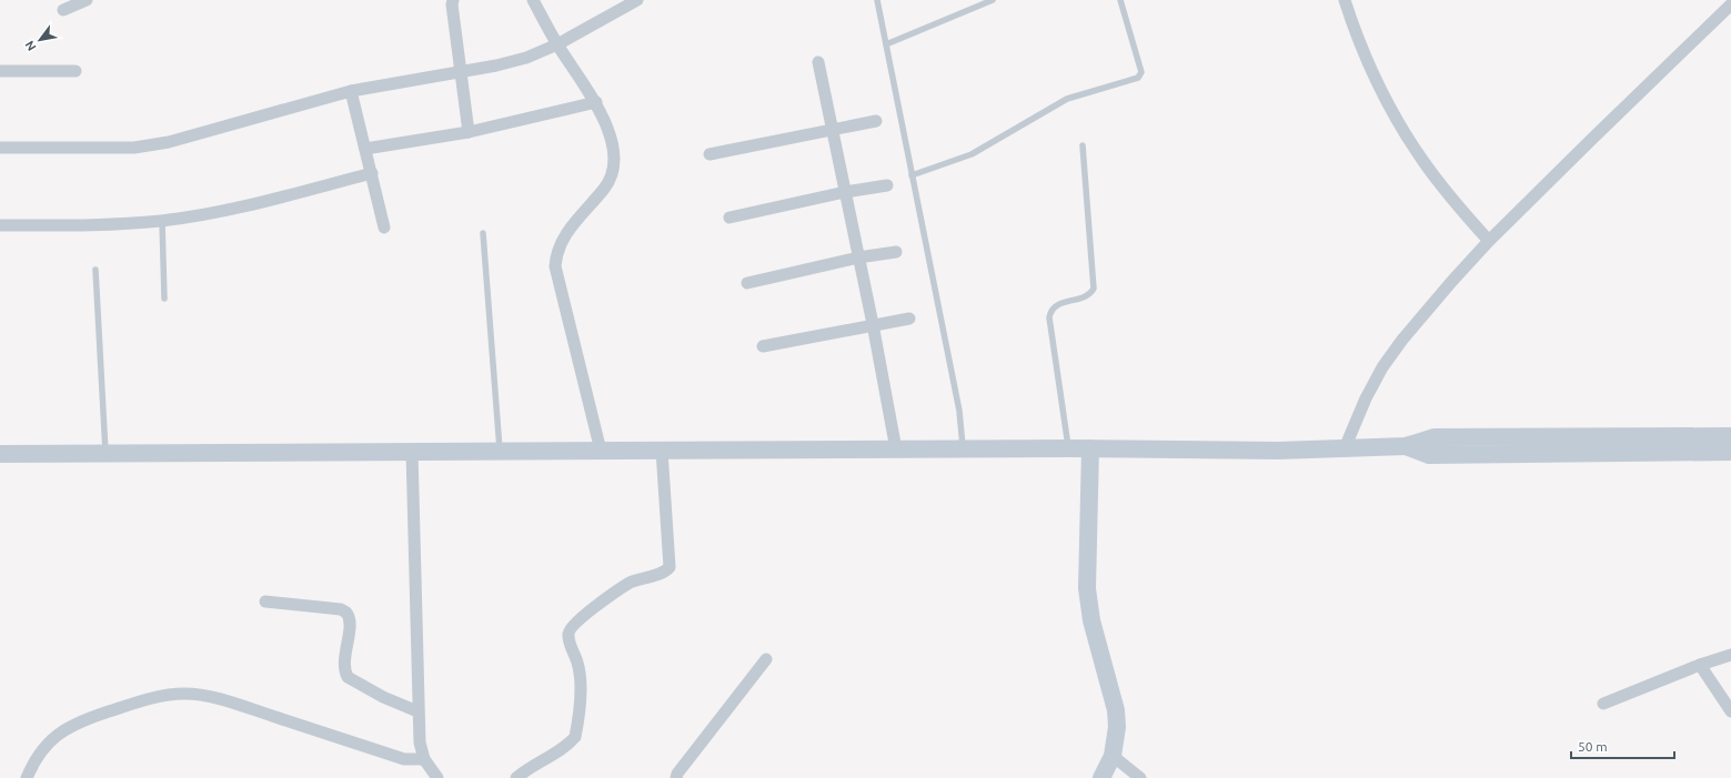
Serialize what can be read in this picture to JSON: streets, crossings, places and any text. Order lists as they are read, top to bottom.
{
  "scale_bar": "50 m",
  "north": "bottom left"
}
